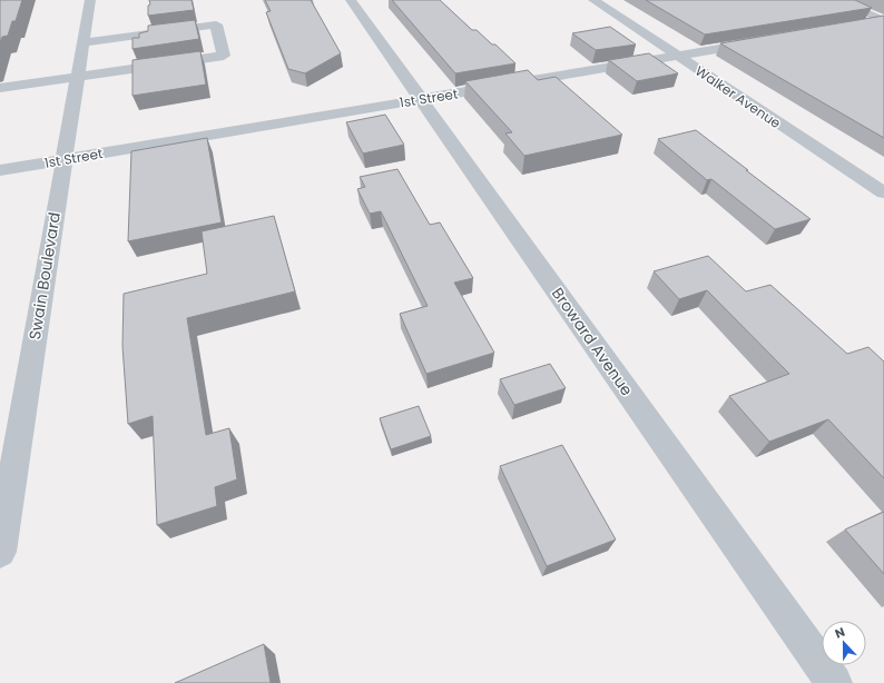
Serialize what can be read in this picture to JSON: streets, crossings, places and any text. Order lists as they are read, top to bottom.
{
  "streets": {
    "street": [
      "Walker Avenue",
      "1st Street",
      "Swain Boulevard",
      "Broward Avenue"
    ]
  },
  "crossings": [
    ["Walker Avenue", "1st Street"],
    ["1st Street", "Swain Boulevard"],
    ["1st Street", "Broward Avenue"]
  ],
  "north": "top"
}
